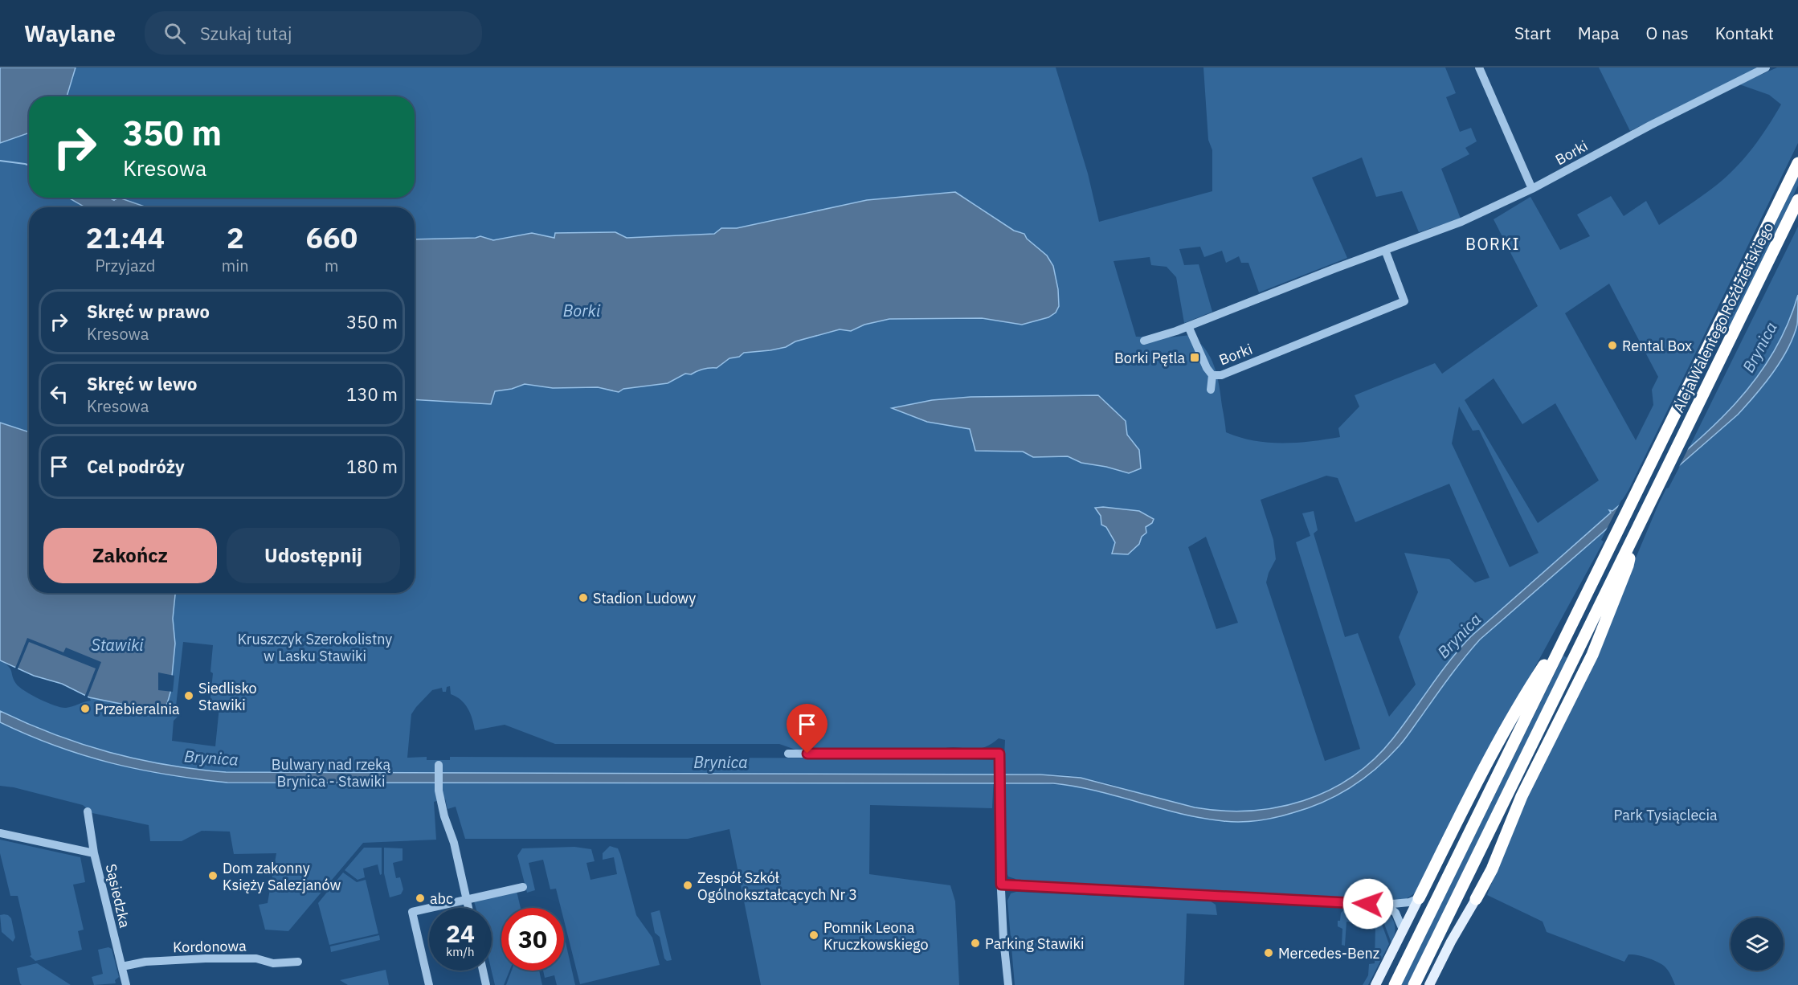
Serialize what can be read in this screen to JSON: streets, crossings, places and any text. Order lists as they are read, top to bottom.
{
  "streets": {
    "highway": ["Aleja Walentego Roździeńskiego"],
    "street": ["Borki", "Sąsiedzka", "Kordonowa"]
  },
  "crossings": [
    ["Sąsiedzka", "Kordonowa"]
  ],
  "districts": ["BORKI"],
  "water": ["Borki", "Brynica", "Stawiki"],
  "parks": ["Kruszczyk Szerokolistny w Lasku Stawiki", "Bulwary nad rzeką Brynica - Stawiki", "Park Tysiąclecia"],
  "places": {
    "other": [
      "Rental Box",
      "Stadion Ludowy",
      "Siedlisko Stawiki",
      "Przebieralnia",
      "Dom zakonny Księży Salezjanów",
      "Zespół Szkół Ogólnokształcących Nr 3",
      "abc",
      "Pomnik Leona Kruczkowskiego",
      "Parking Stawiki",
      "Mercedes-Benz"
    ],
    "transit": ["Borki Pętla"]
  },
  "page": {
    "header": "Waylane",
    "search": "Szukaj tutaj",
    "nav": [
      "Start",
      "Mapa",
      "O nas",
      "Kontakt"
    ],
    "turn": ["350 m", "Kresowa"],
    "eta": [
      "21:44",
      "Przyjazd",
      "2",
      "min",
      "660",
      "m"
    ],
    "list": [
      {
        "name": "Skręć w prawo",
        "note": "Kresowa",
        "value": "350 m"
      },
      {
        "name": "Skręć w lewo",
        "note": "Kresowa",
        "value": "130 m"
      },
      {
        "name": "Cel podróży",
        "value": "180 m"
      }
    ],
    "buttons": ["Zakończ", "Udostępnij"],
    "speed": "24 km/h",
    "limit": "30"
  }
}
